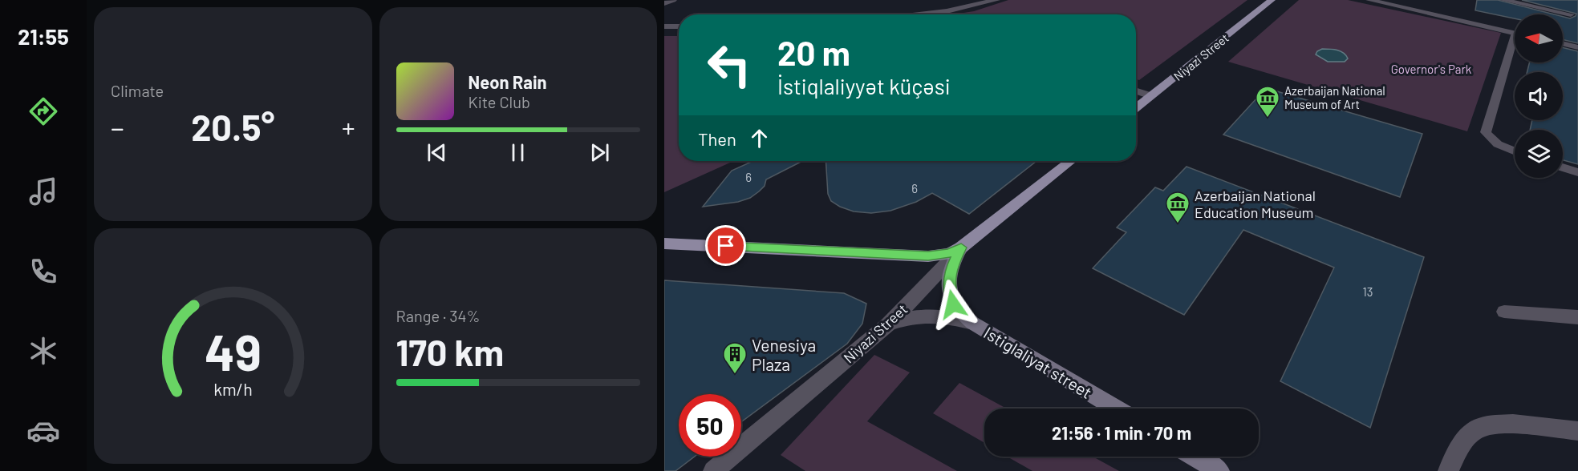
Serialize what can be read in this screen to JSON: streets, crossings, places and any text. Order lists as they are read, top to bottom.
{
  "streets": {
    "main road": ["Niyazi Street", "Istiglaliyat street"]
  },
  "crossings": [
    ["Niyazi Street", "Istiglaliyat street"]
  ],
  "parks": ["Governor's Park"],
  "places": {
    "museum": ["Azerbaijan National Museum of Art", "Azerbaijan National Education Museum"],
    "building": ["Venesiya Plaza"]
  },
  "house_numbers": ["6", "6", "13"],
  "north": "left",
  "page": {
    "tabs": "21:55",
    "tile": [
      "Climate",
      ["Range · 34%", "170 km"]
    ],
    "turn": ["20 m", "İstiqlaliyyət küçəsi"],
    "song": ["Neon Rain", "Kite Club"],
    "heat": ["−", "20.5°", "+"],
    "then": "Then",
    "limit": "50",
    "trip": "21:56 · 1 min · 70 m",
    "gauge": ["49", "km/h"]
  }
}
